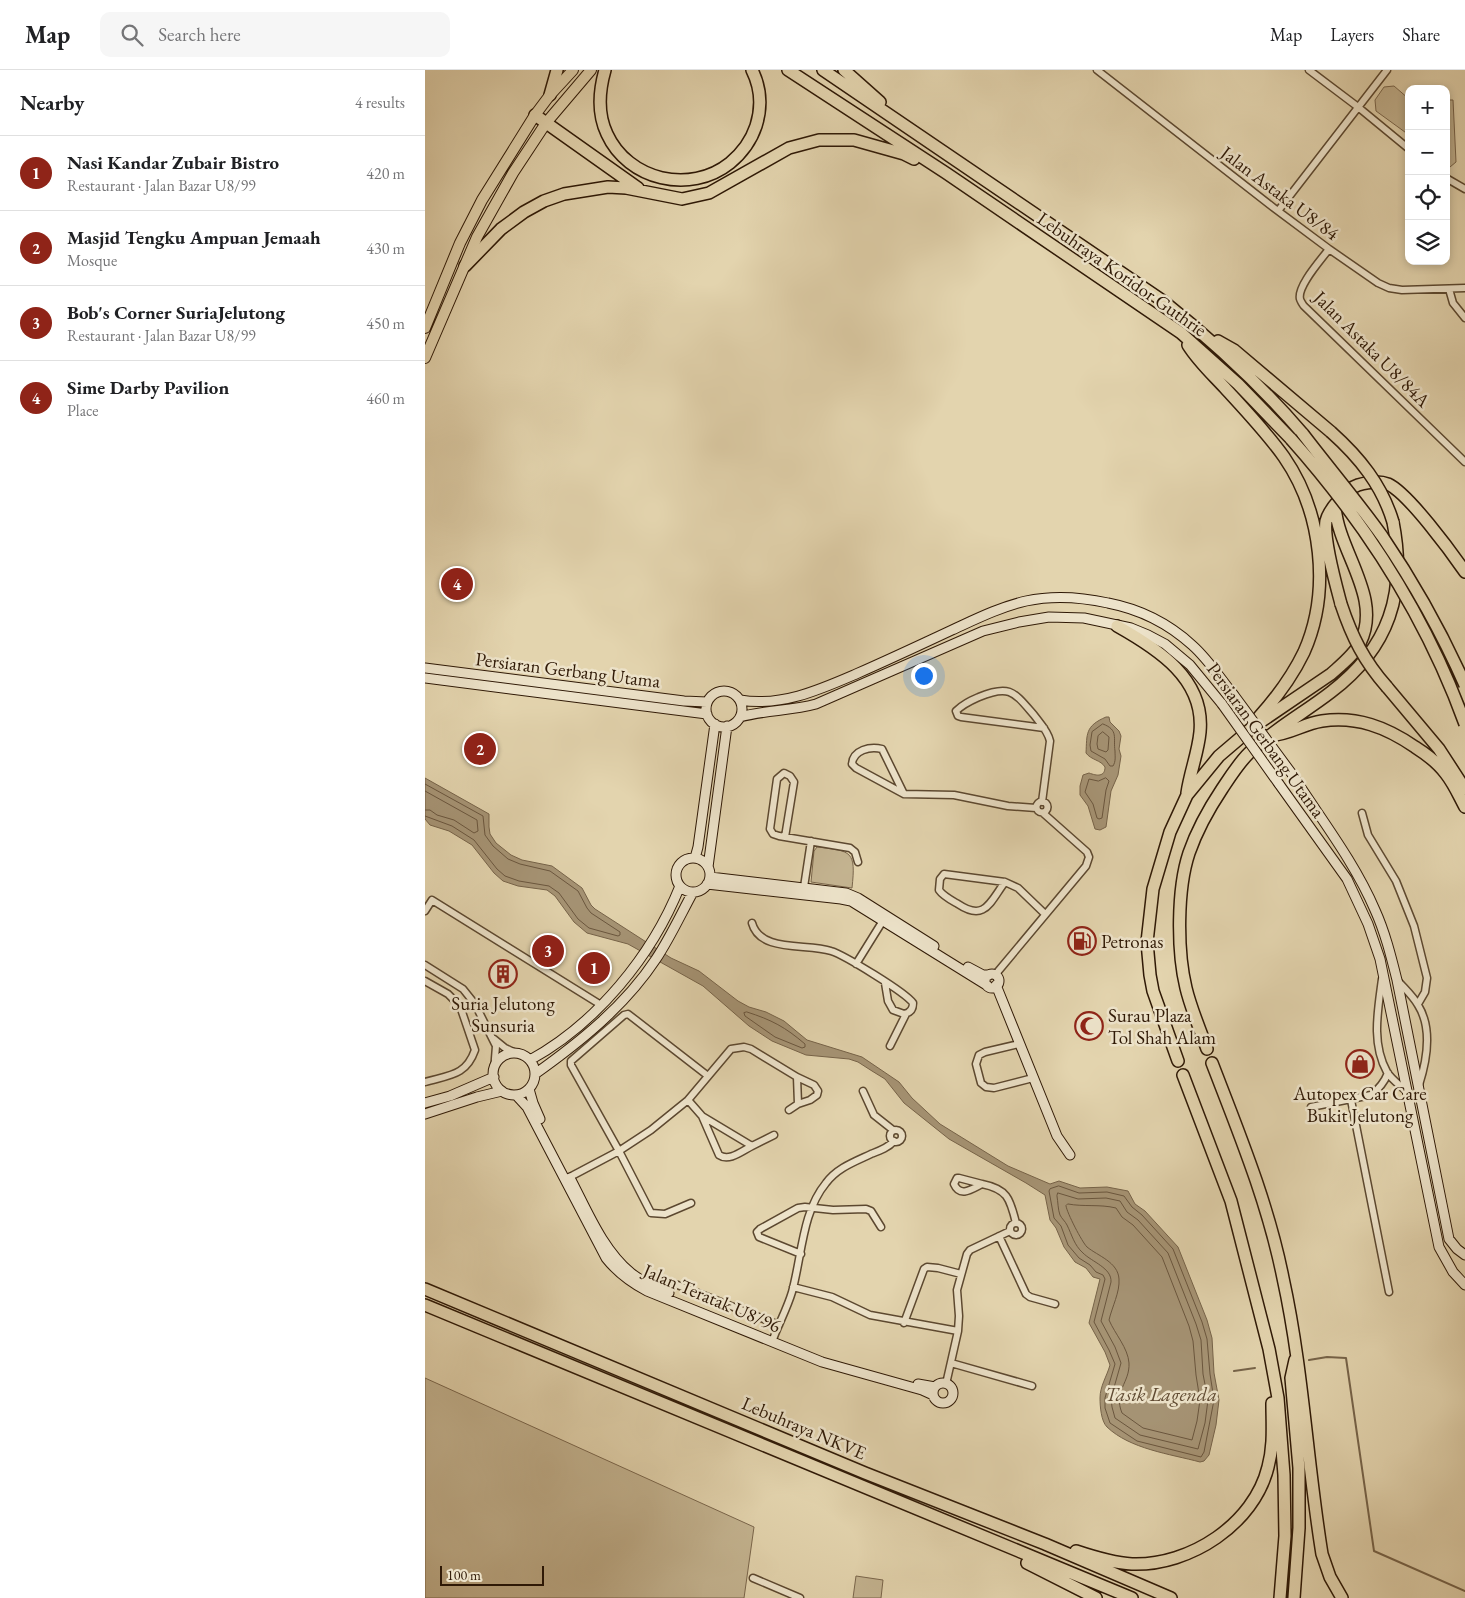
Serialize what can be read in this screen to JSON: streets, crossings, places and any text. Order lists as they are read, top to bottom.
{
  "streets": {
    "highway": ["Lebuhraya Koridor Guthrie", "Lebuhraya NKVE"],
    "main road": ["Persiaran Gerbang Utama", "Jalan Teratak U8/96"],
    "street": ["Jalan Astaka U8/84", "Jalan Astaka U8/84A"]
  },
  "crossings": [
    ["Jalan Astaka U8/84", "Jalan Astaka U8/84A"]
  ],
  "water": ["Tasik Lagenda"],
  "places": {
    "fuel station": ["Petronas"],
    "building": ["Suria Jelutong Sunsuria"],
    "mosque": ["Surau Plaza Tol Shah Alam"],
    "shop": ["Autopex Car Care Bukit Jelutong"]
  },
  "scale_bar": "100 m",
  "page": {
    "header": "Map",
    "search": "Search here",
    "nav": ["Map", "Layers", "Share"],
    "heading": ["Nearby", "4 results"],
    "map_buttons": ["+", "−"],
    "list": [
      {
        "mark": "1",
        "name": "Nasi Kandar Zubair Bistro",
        "note": "Restaurant · Jalan Bazar U8/99",
        "value": "420 m"
      },
      {
        "mark": "2",
        "name": "Masjid Tengku Ampuan Jemaah",
        "note": "Mosque",
        "value": "430 m"
      },
      {
        "mark": "3",
        "name": "Bob's Corner SuriaJelutong",
        "note": "Restaurant · Jalan Bazar U8/99",
        "value": "450 m"
      },
      {
        "mark": "4",
        "name": "Sime Darby Pavilion",
        "note": "Place",
        "value": "460 m"
      }
    ],
    "pins": [
      "4",
      "2",
      "3",
      "1"
    ],
    "scale": "100 m"
  }
}
